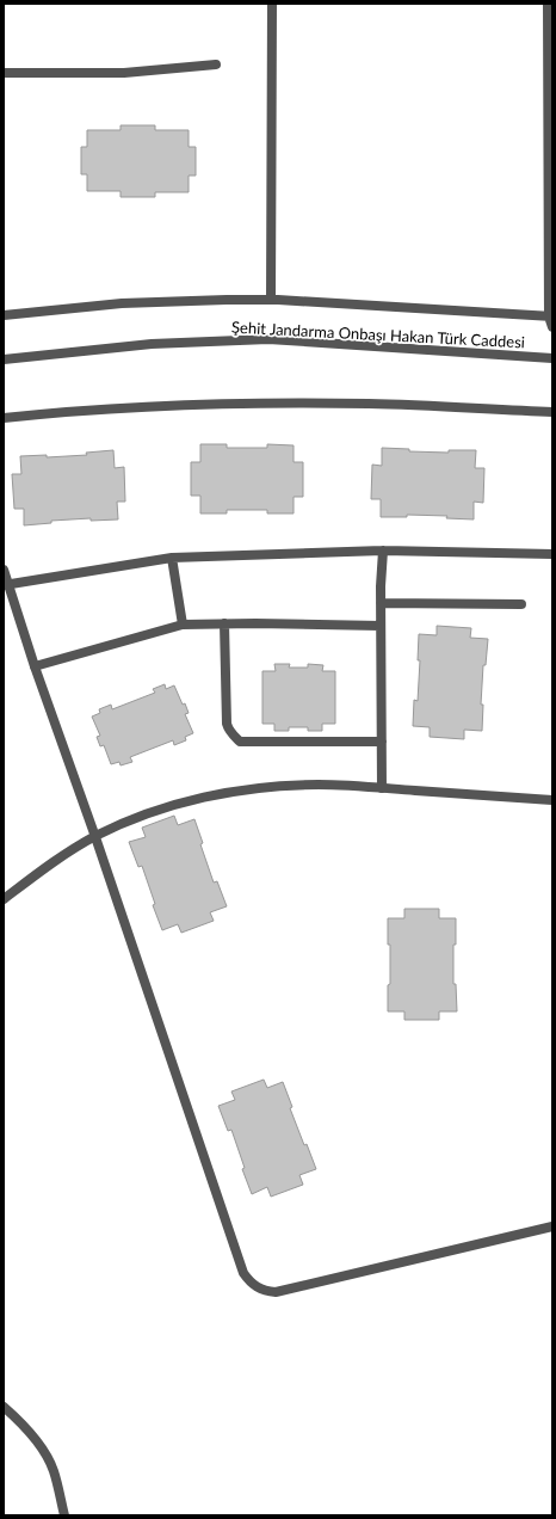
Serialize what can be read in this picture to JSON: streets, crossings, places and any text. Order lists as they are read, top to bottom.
{
  "streets": {
    "street": ["Şehit Jandarma Onbaşı Hakan Türk Caddesi"]
  }
}
